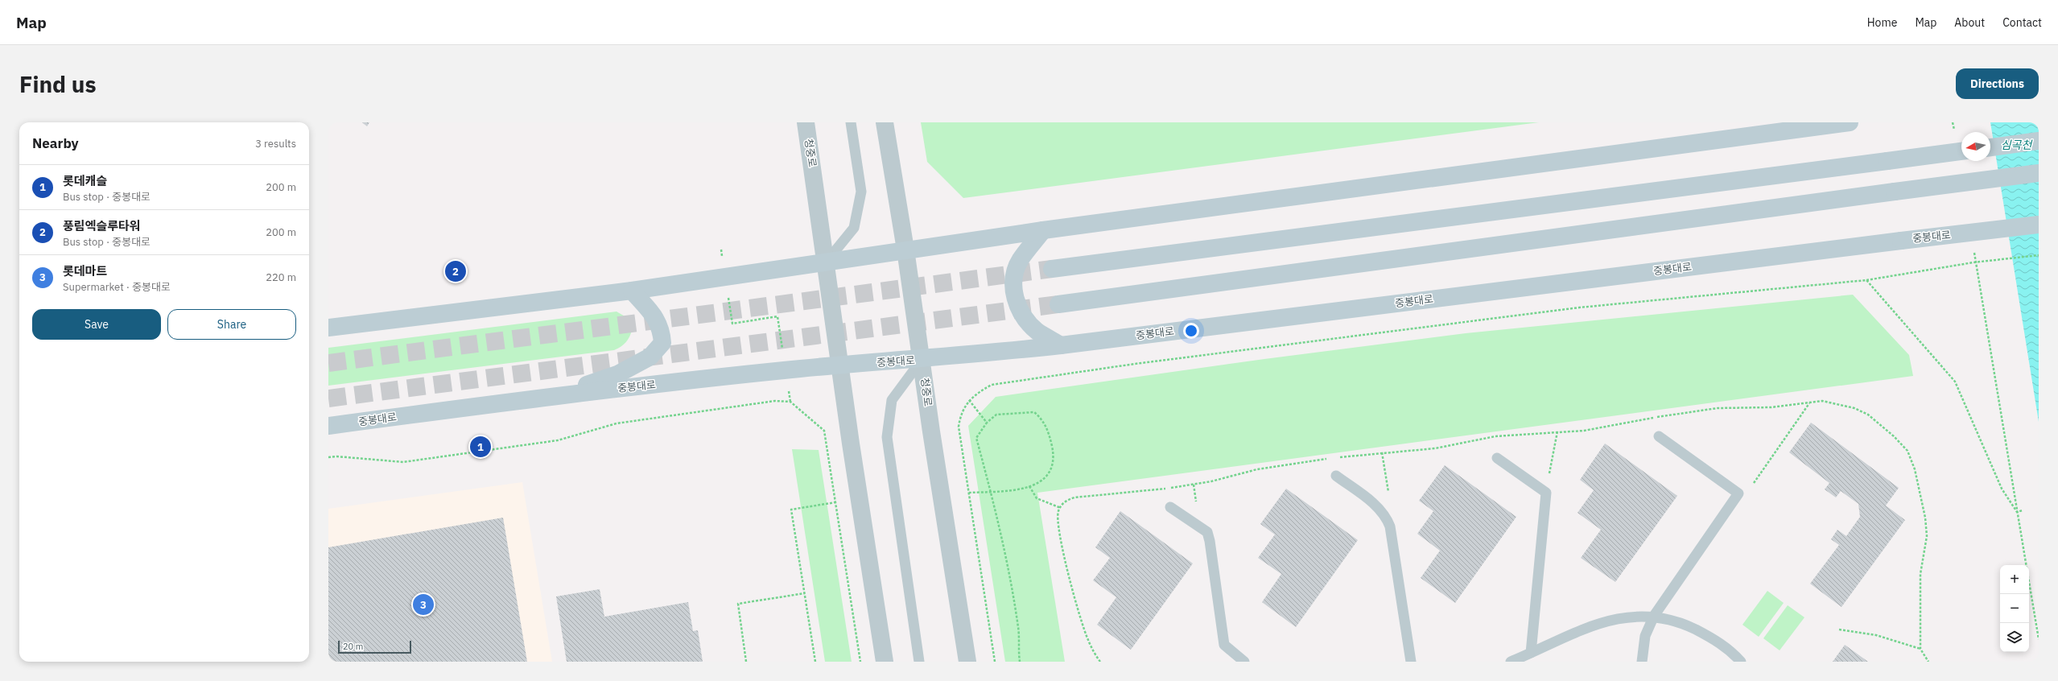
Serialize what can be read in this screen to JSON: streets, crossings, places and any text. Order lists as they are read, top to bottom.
{
  "streets": {
    "main road": ["중봉대로"],
    "street": ["청중로"]
  },
  "crossings": [
    ["청중로", "중봉대로"]
  ],
  "water": ["심곡천"],
  "scale_bar": "20 m",
  "north": "left",
  "page": {
    "header": "Map",
    "nav": [
      "Home",
      "Map",
      "About",
      "Contact"
    ],
    "buttons": [
      "Directions",
      ["Save", "Share"]
    ],
    "title": "Find us",
    "heading": ["Nearby", "3 results"],
    "list": [
      {
        "mark": "1",
        "name": "롯데캐슬",
        "note": "Bus stop · 중봉대로",
        "value": "200 m"
      },
      {
        "mark": "2",
        "name": "풍림엑슬루타워",
        "note": "Bus stop · 중봉대로",
        "value": "200 m"
      },
      {
        "mark": "3",
        "name": "롯데마트",
        "note": "Supermarket · 중봉대로",
        "value": "220 m"
      }
    ],
    "pins": ["2", "1", "3"],
    "map_buttons": ["+", "−"],
    "scale": "20 m"
  }
}
